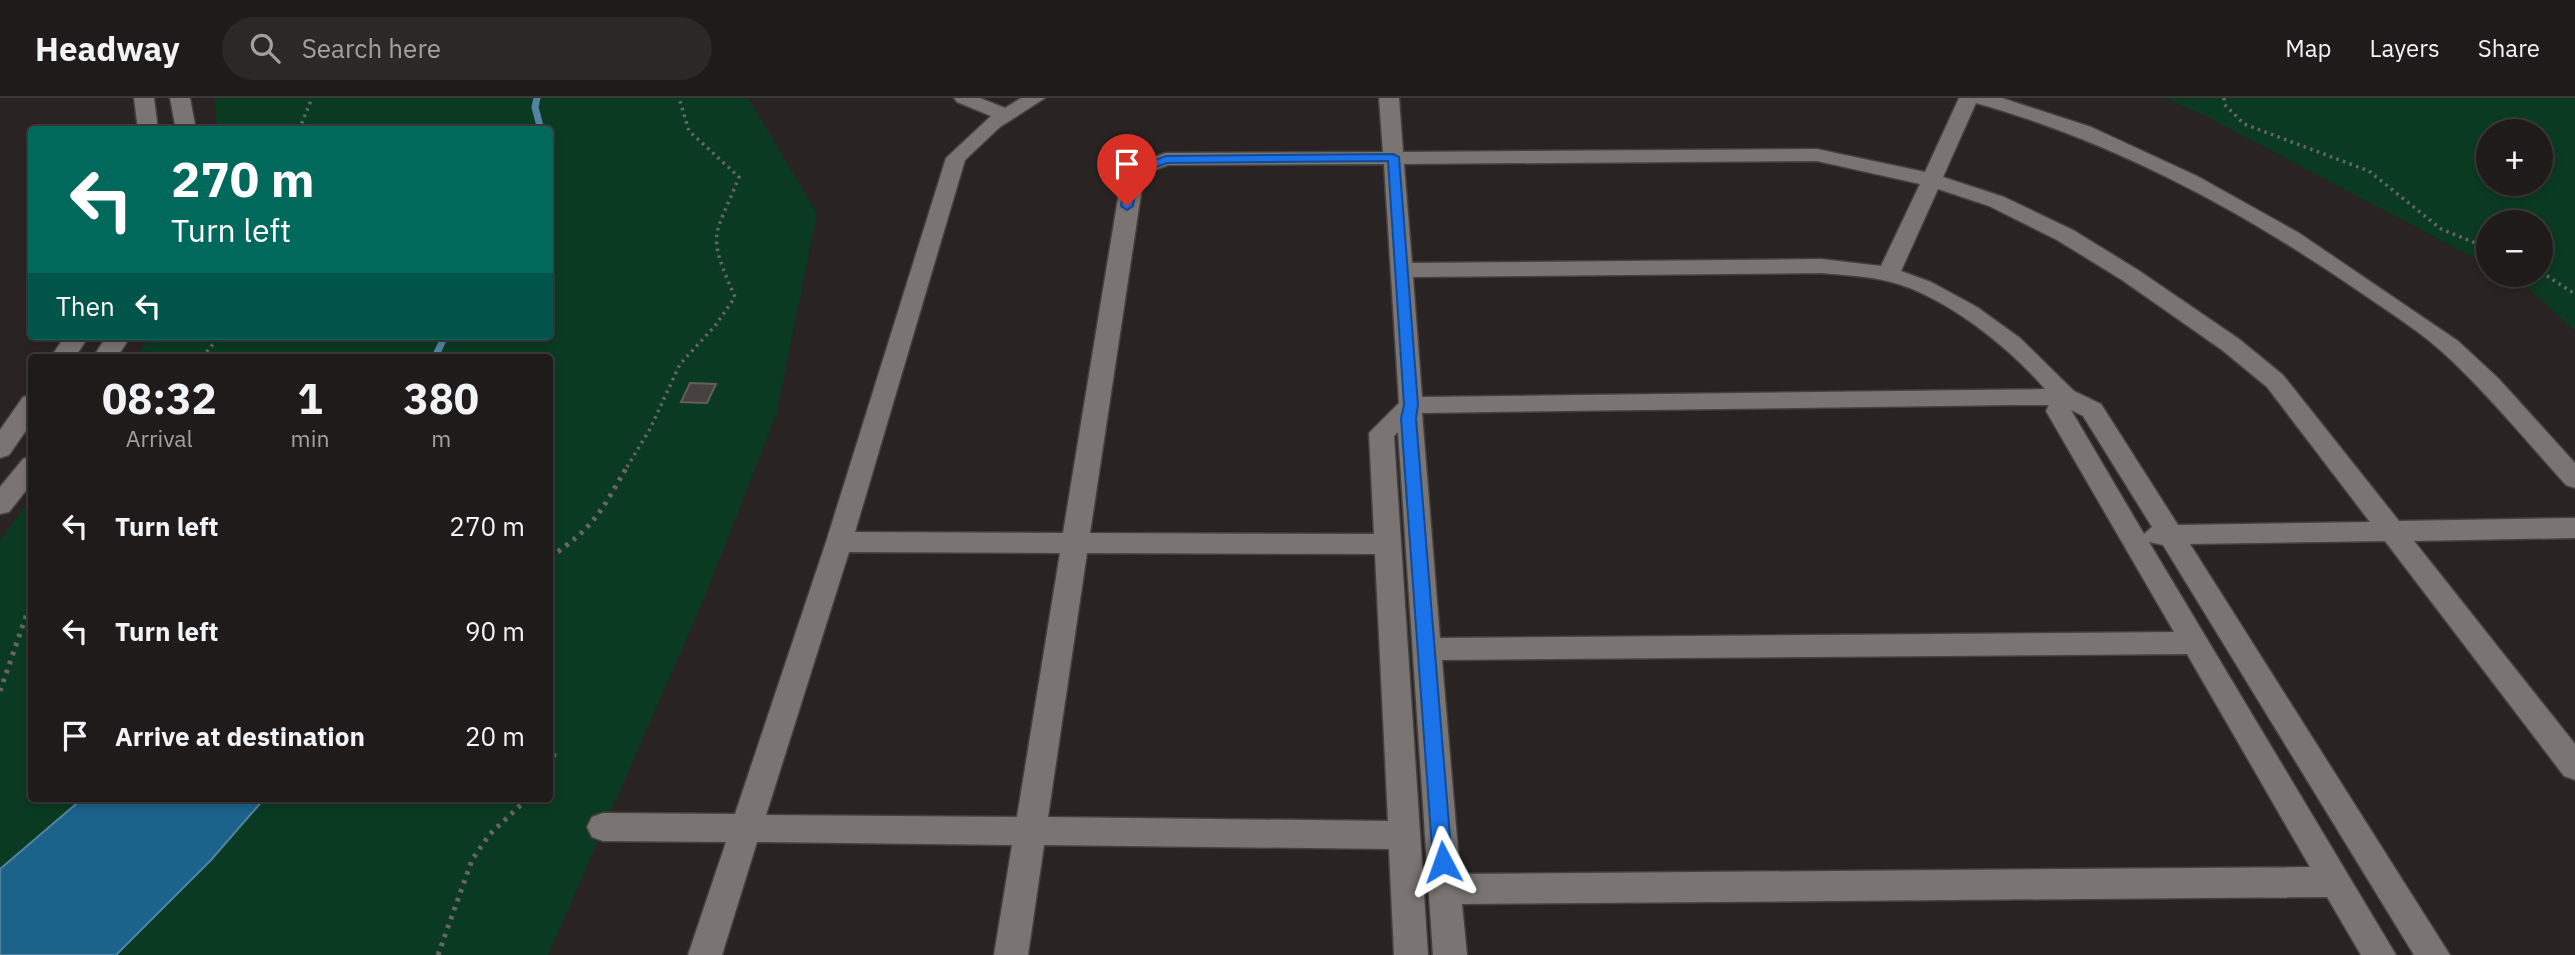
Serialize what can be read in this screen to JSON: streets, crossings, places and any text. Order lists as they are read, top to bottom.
{
  "page": {
    "header": "Headway",
    "search": "Search here",
    "nav": ["Map", "Layers", "Share"],
    "map_buttons": ["+", "−"],
    "turn": ["270 m", "Turn left"],
    "then": "Then",
    "eta": [
      "08:32",
      "Arrival",
      "1",
      "min",
      "380",
      "m"
    ],
    "list": [
      {
        "name": "Turn left",
        "value": "270 m"
      },
      {
        "name": "Turn left",
        "value": "90 m"
      },
      {
        "name": "Arrive at destination",
        "value": "20 m"
      }
    ]
  }
}
